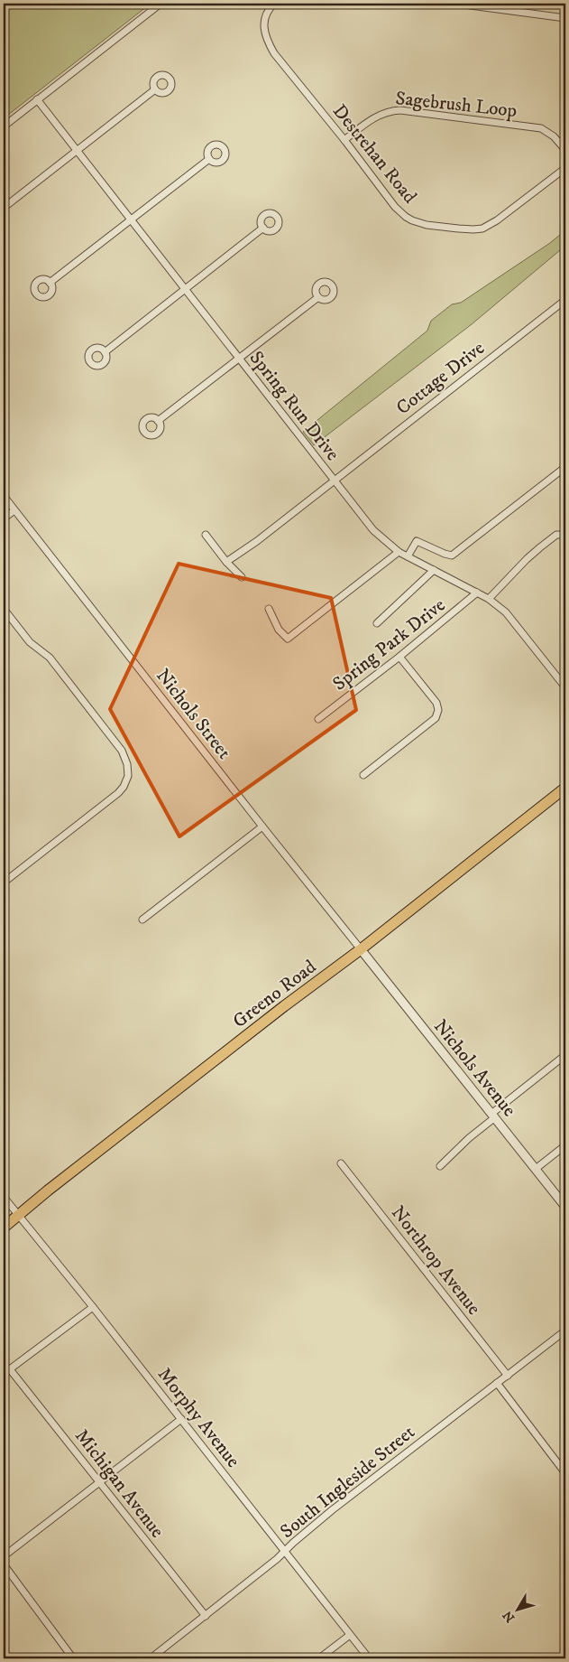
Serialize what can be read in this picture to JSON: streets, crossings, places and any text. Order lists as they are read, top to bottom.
{
  "streets": {
    "main road": ["Greeno Road"],
    "street": [
      "Sagebrush Loop",
      "Destrehan Road",
      "Cottage Drive",
      "Spring Run Drive",
      "Spring Park Drive",
      "Nichols Street",
      "Nichols Avenue",
      "Northrop Avenue",
      "Morphy Avenue",
      "South Ingleside Street",
      "Michigan Avenue"
    ]
  },
  "crossings": [
    ["Sagebrush Loop", "Destrehan Road"],
    ["Cottage Drive", "Spring Run Drive"],
    ["Spring Run Drive", "Spring Park Drive"],
    ["Nichols Street", "Greeno Road"],
    ["Nichols Street", "Nichols Avenue"],
    ["Greeno Road", "Nichols Avenue"],
    ["Greeno Road", "Morphy Avenue"],
    ["Northrop Avenue", "South Ingleside Street"],
    ["Morphy Avenue", "South Ingleside Street"],
    ["South Ingleside Street", "Michigan Avenue"]
  ],
  "north": "bottom left"
}
